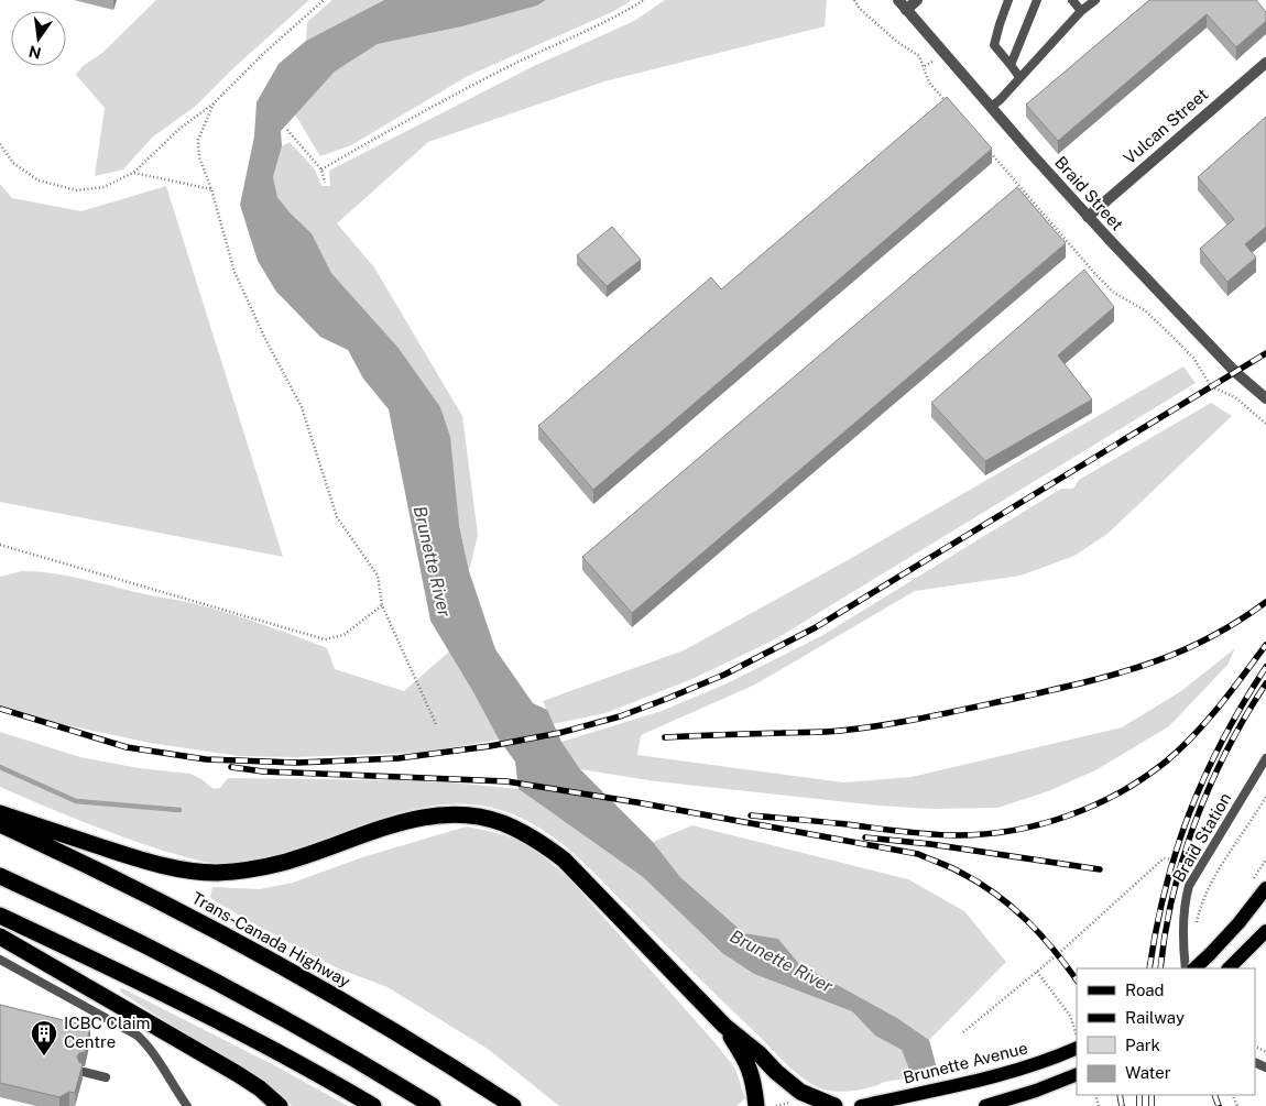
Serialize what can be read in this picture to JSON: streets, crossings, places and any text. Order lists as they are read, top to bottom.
{
  "streets": {
    "highway": ["Trans-Canada Highway"],
    "main road": ["Brunette Avenue"],
    "street": ["Vulcan Street", "Braid Street"],
    "lane": ["Braid Station"]
  },
  "crossings": [
    ["Vulcan Street", "Braid Street"]
  ],
  "water": ["Brunette River"],
  "places": {
    "building": ["ICBC Claim Centre"]
  },
  "legend": [
    "Road",
    "Railway",
    "Park",
    "Water"
  ],
  "north": "bottom"
}
